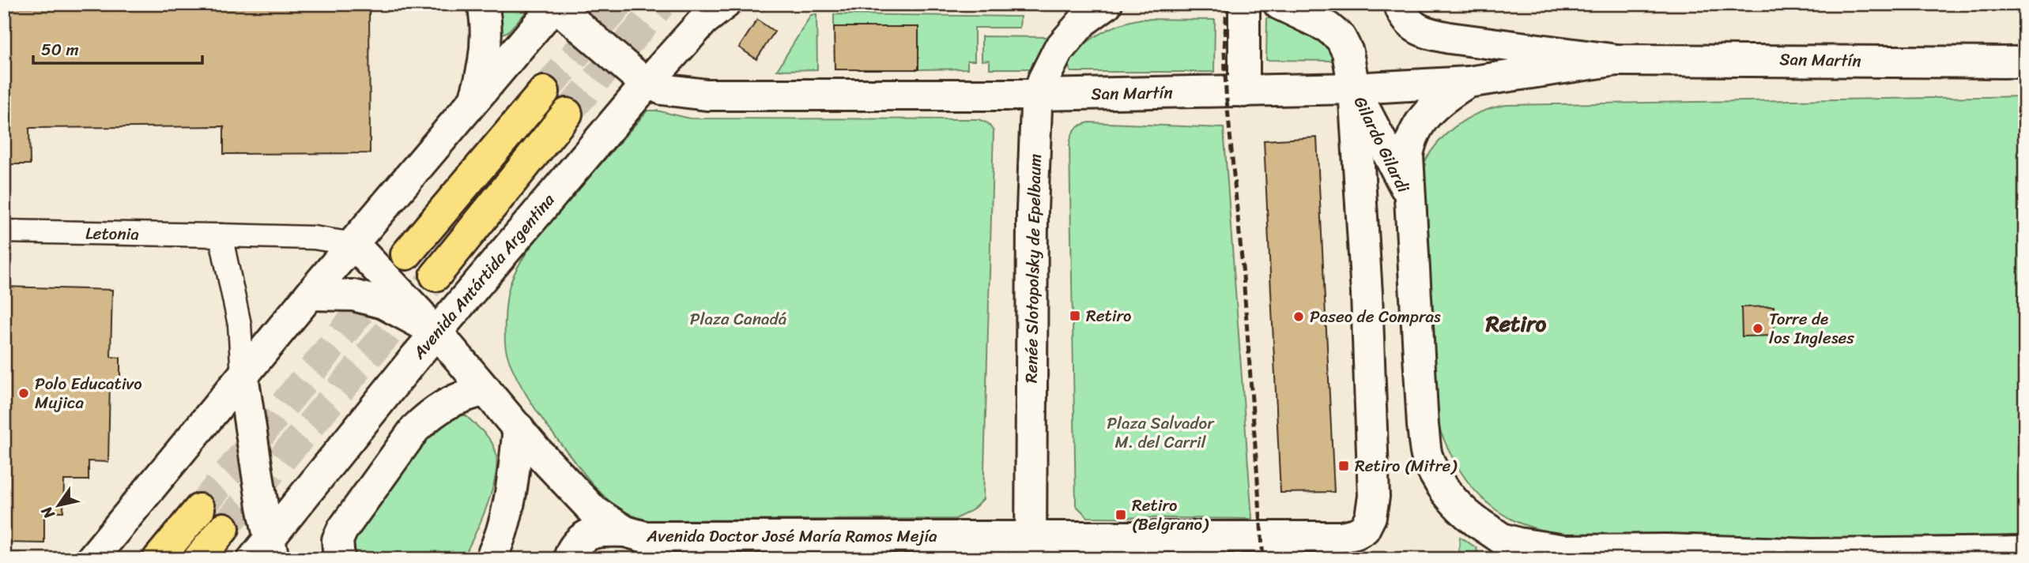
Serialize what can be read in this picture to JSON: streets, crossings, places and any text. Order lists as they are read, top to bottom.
{
  "streets": {
    "main road": [
      "San Martín",
      "Gilardo Gilardi",
      "Renée Slotopolsky de Epelbaum",
      "Avenida Antártida Argentina",
      "Avenida Doctor José María Ramos Mejía"
    ],
    "street": ["Letonia"]
  },
  "crossings": [
    ["San Martín", "Gilardo Gilardi"],
    ["San Martín", "Renée Slotopolsky de Epelbaum"],
    ["San Martín", "Avenida Antártida Argentina"],
    ["Gilardo Gilardi", "Avenida Doctor José María Ramos Mejía"],
    ["Renée Slotopolsky de Epelbaum", "Avenida Doctor José María Ramos Mejía"],
    ["Avenida Antártida Argentina", "Avenida Doctor José María Ramos Mejía"]
  ],
  "districts": ["Retiro"],
  "parks": ["Plaza Canadá", "Plaza Salvador M. del Carril"],
  "places": {
    "transit": ["Retiro", "Retiro (Mitre)", "Retiro (Belgrano)"],
    "other": ["Paseo de Compras", "Torre de los Ingleses", "Polo Educativo Mujica"]
  },
  "scale_bar": "50 m",
  "north": "bottom left"
}
